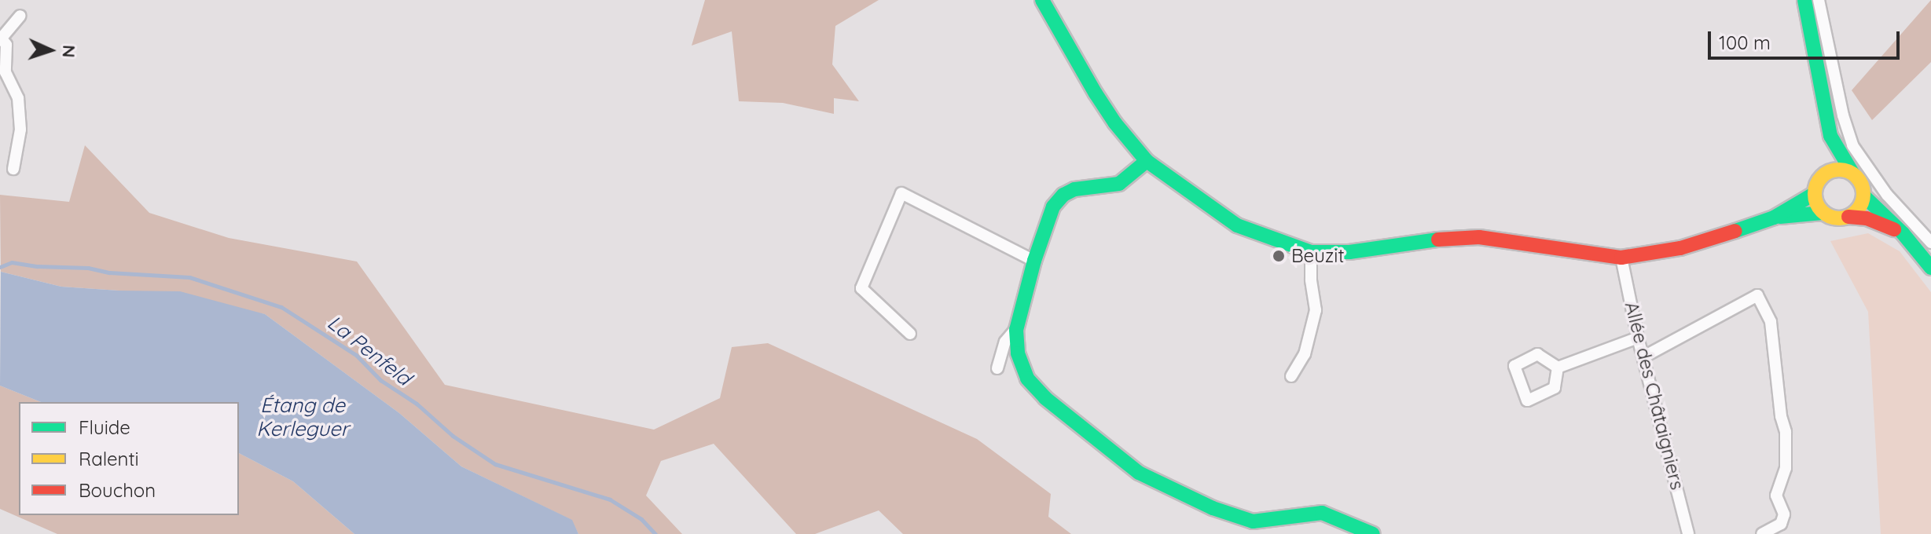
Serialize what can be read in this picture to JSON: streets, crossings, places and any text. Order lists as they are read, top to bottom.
{
  "streets": {
    "street": ["Allée des Châtaigniers"]
  },
  "water": ["La Penfeld", "Étang de Kerleguer"],
  "places": ["Beuzit"],
  "legend": ["Fluide", "Ralenti", "Bouchon"],
  "scale_bar": "100 m",
  "north": "right"
}
